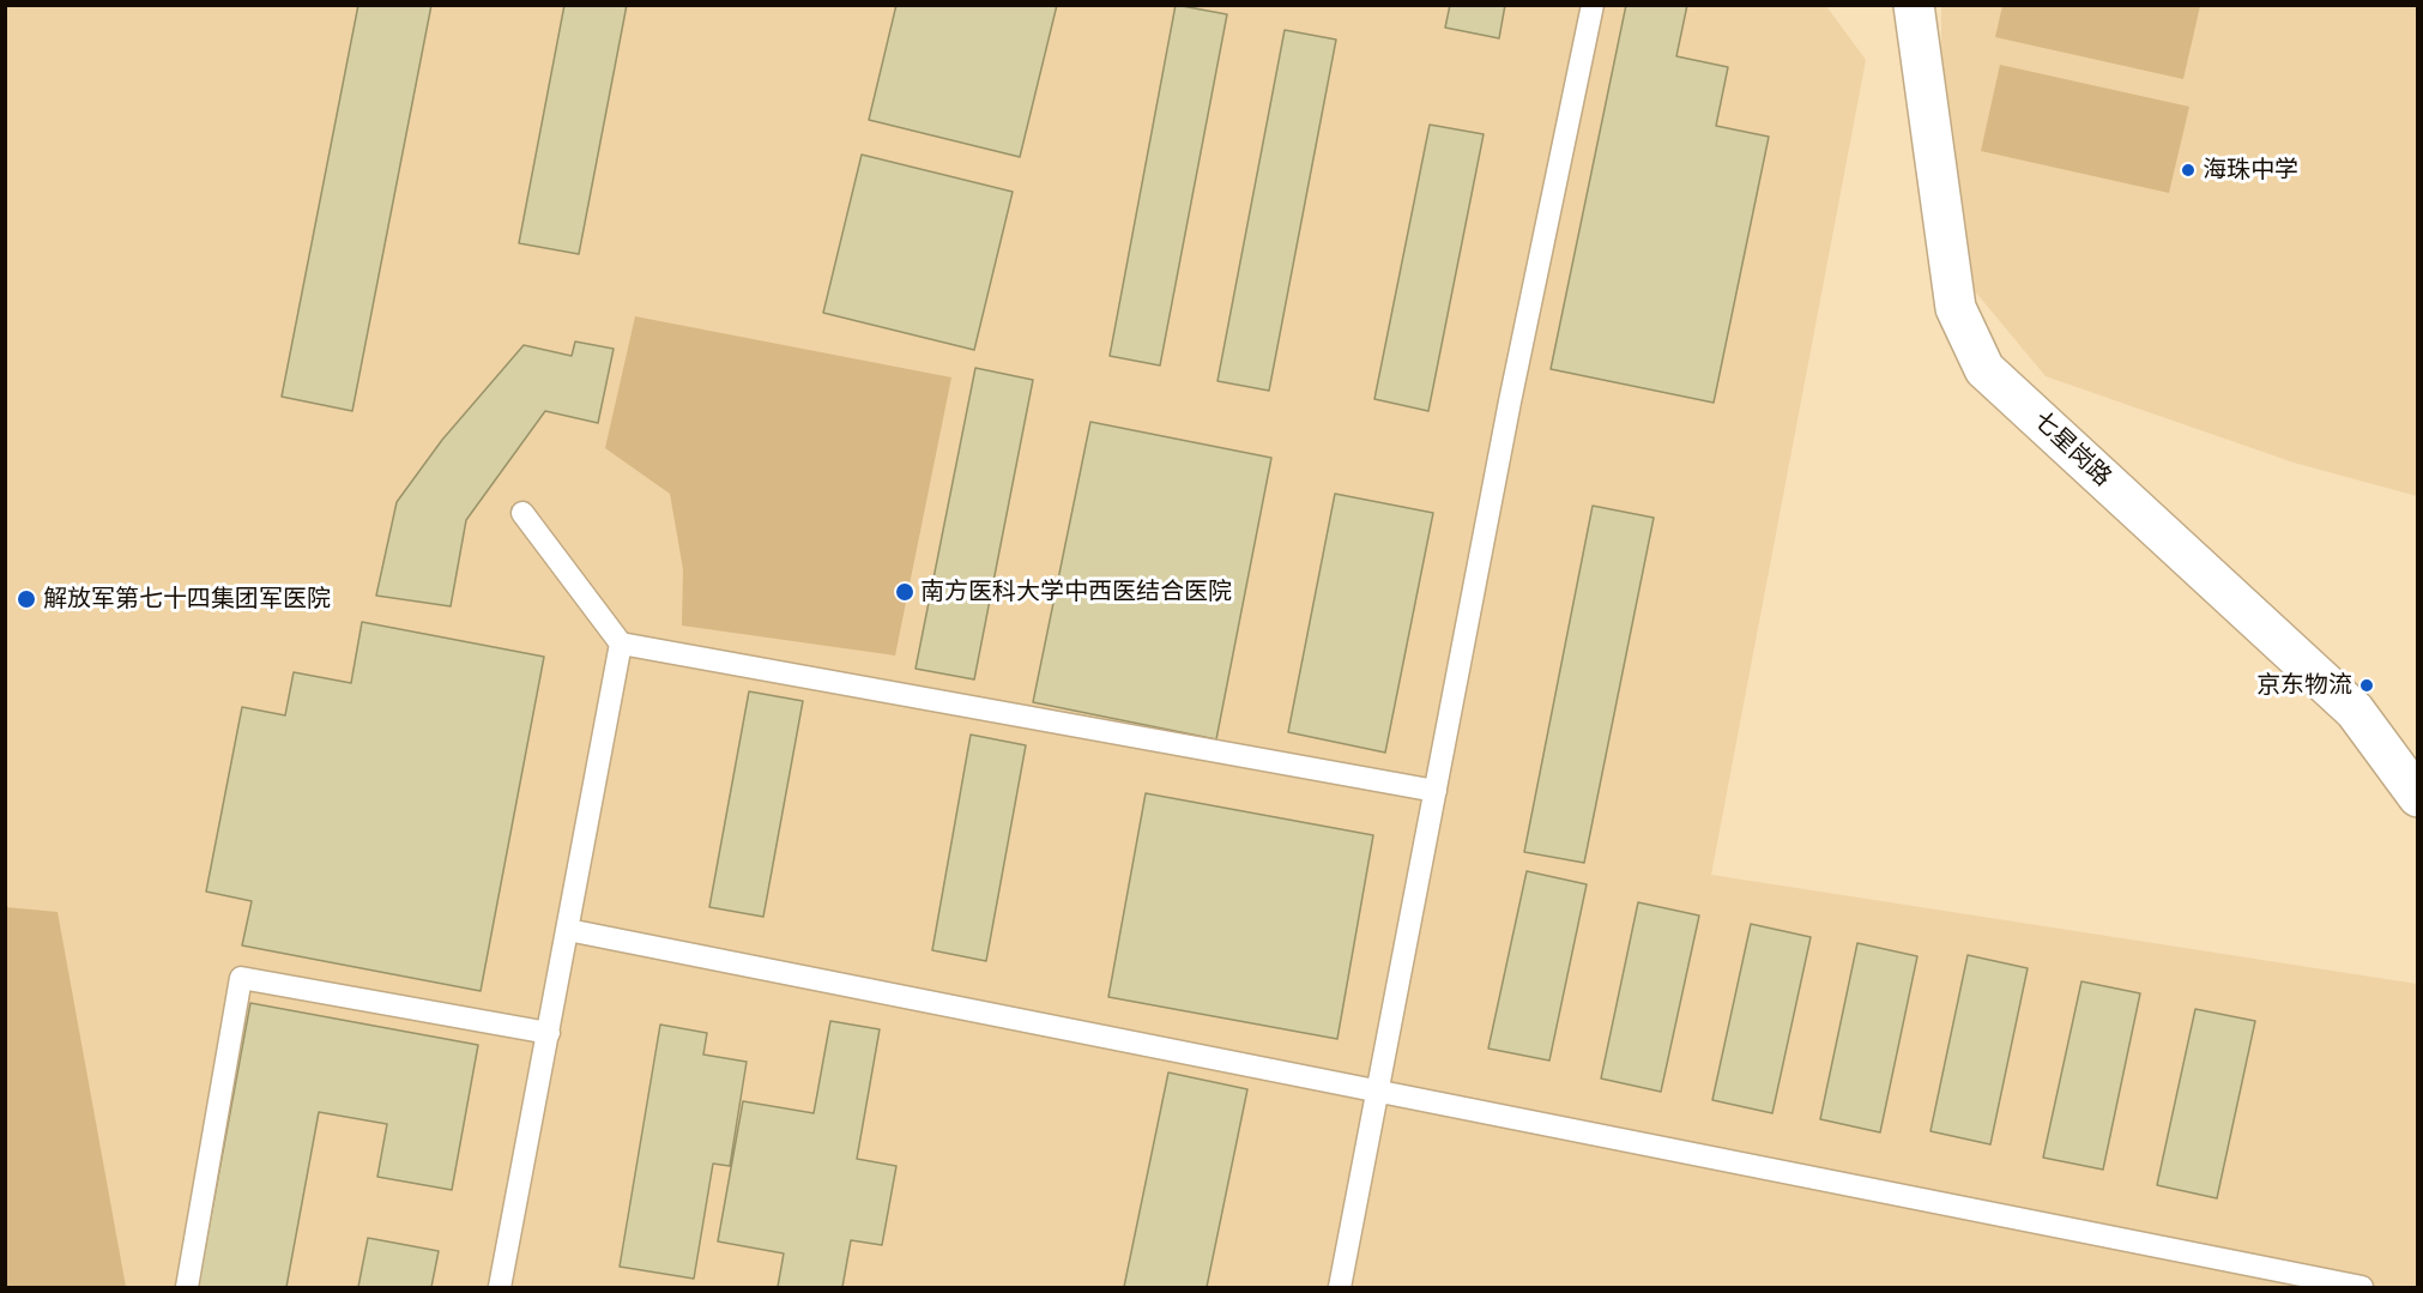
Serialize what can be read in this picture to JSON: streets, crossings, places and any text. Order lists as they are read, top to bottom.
{
  "streets": {
    "street": ["七星岗路"]
  },
  "places": [
    "海珠中学",
    "南方医科大学中西医结合医院",
    "解放军第七十四集团军医院",
    "京东物流"
  ]
}
